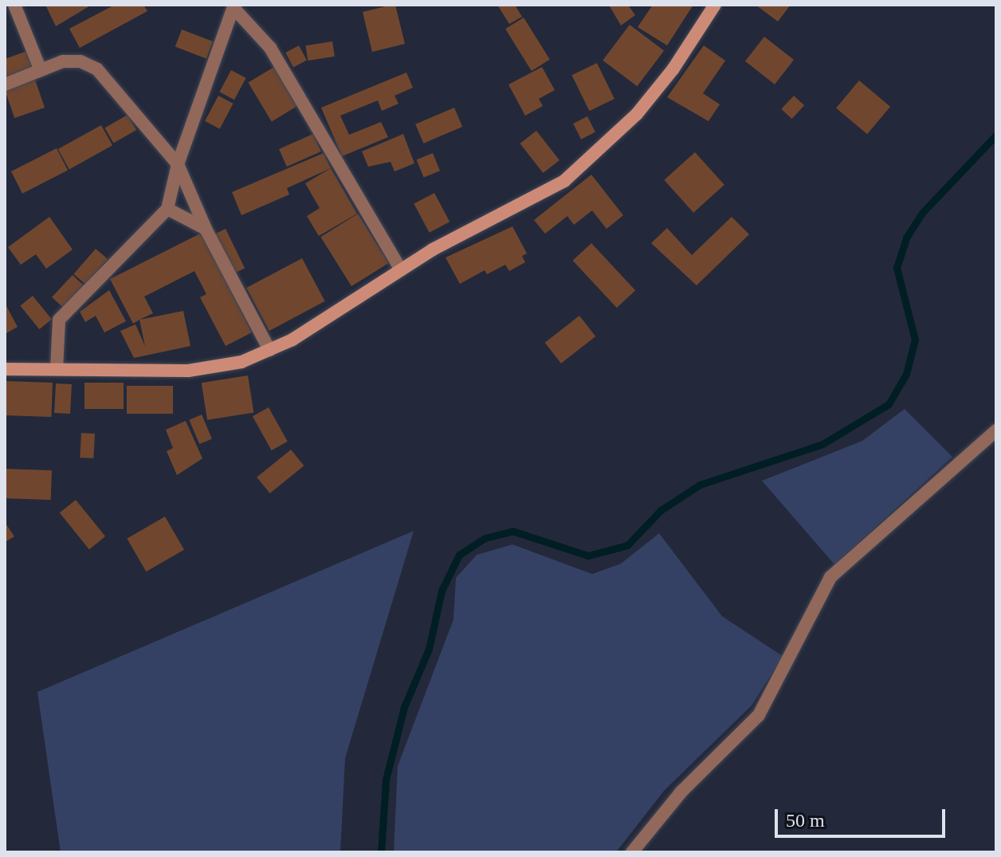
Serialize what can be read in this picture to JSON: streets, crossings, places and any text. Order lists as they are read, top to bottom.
{
  "scale_bar": "50 m"
}
